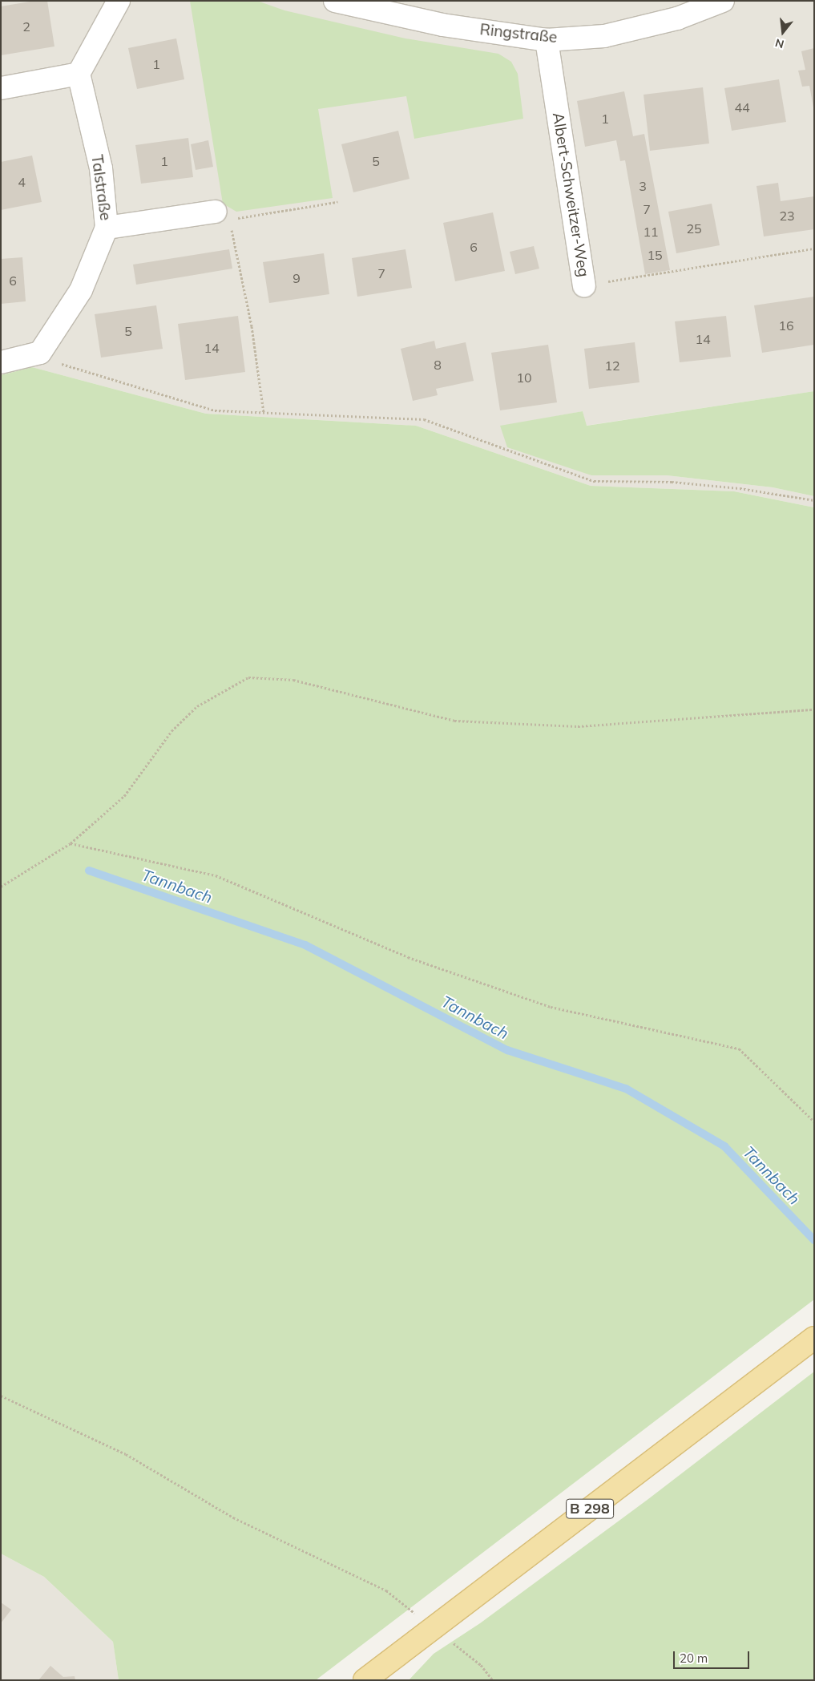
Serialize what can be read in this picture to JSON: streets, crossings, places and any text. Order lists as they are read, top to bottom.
{
  "streets": {
    "main road": ["B 298"],
    "street": ["Ringstraße", "Talstraße", "Albert-Schweitzer-Weg"]
  },
  "crossings": [
    ["Ringstraße", "Albert-Schweitzer-Weg"]
  ],
  "water": ["Tannbach"],
  "house_numbers": [
    "2",
    "1",
    "44",
    "1",
    "1",
    "5",
    "4",
    "3",
    "7",
    "23",
    "25",
    "11",
    "6",
    "15",
    "7",
    "9",
    "6",
    "16",
    "5",
    "14",
    "14",
    "8",
    "12",
    "10"
  ],
  "scale_bar": "20 m",
  "north": "bottom"
}
